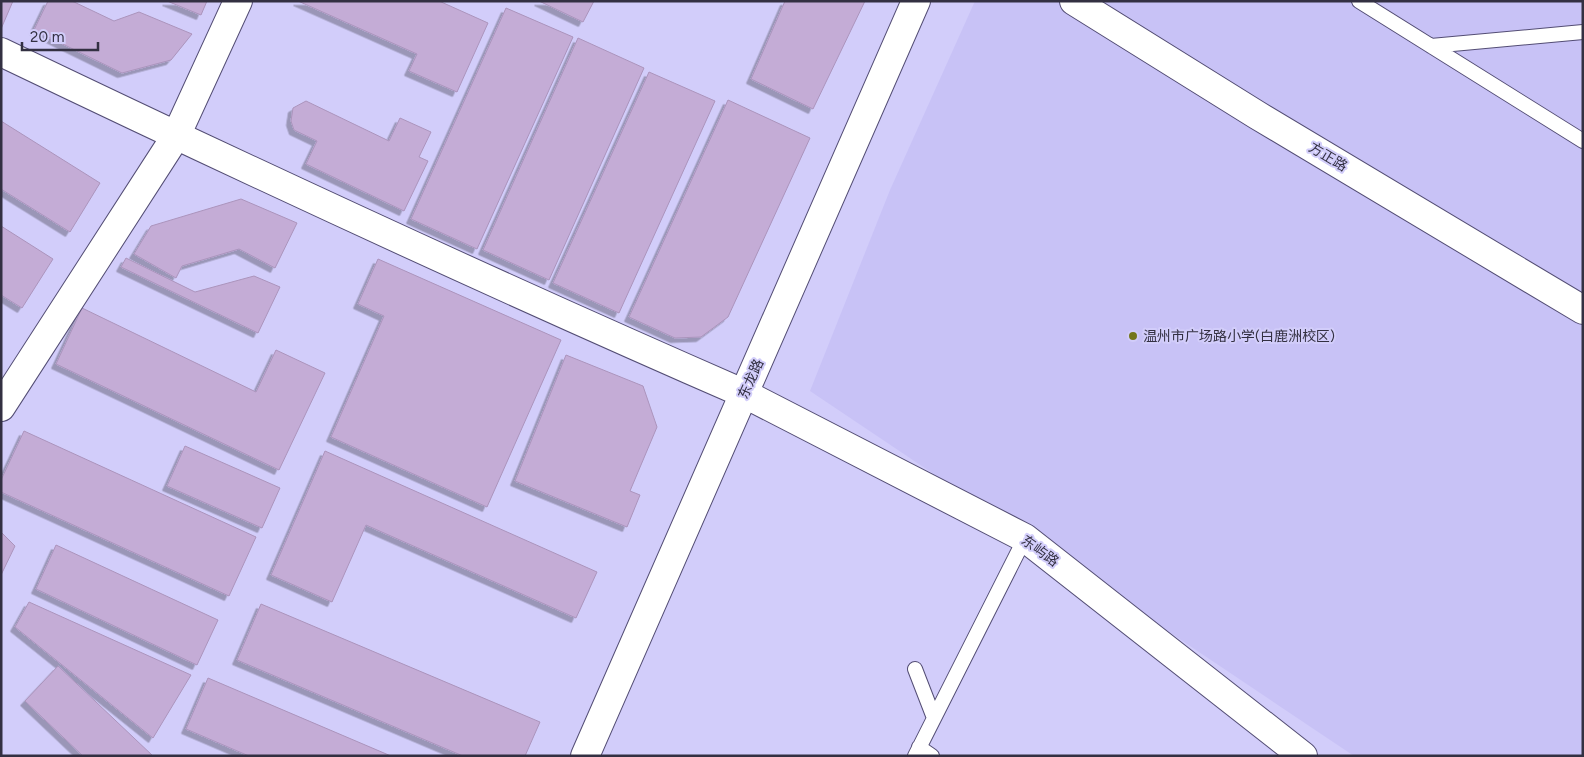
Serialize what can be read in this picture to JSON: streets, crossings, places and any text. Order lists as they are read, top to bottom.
{
  "streets": {
    "street": ["方正路", "东龙路", "东屿路"]
  },
  "crossings": [
    ["东龙路", "东屿路"]
  ],
  "places": ["温州市广场路小学(白鹿洲校区)"],
  "scale_bar": "20 m"
}
